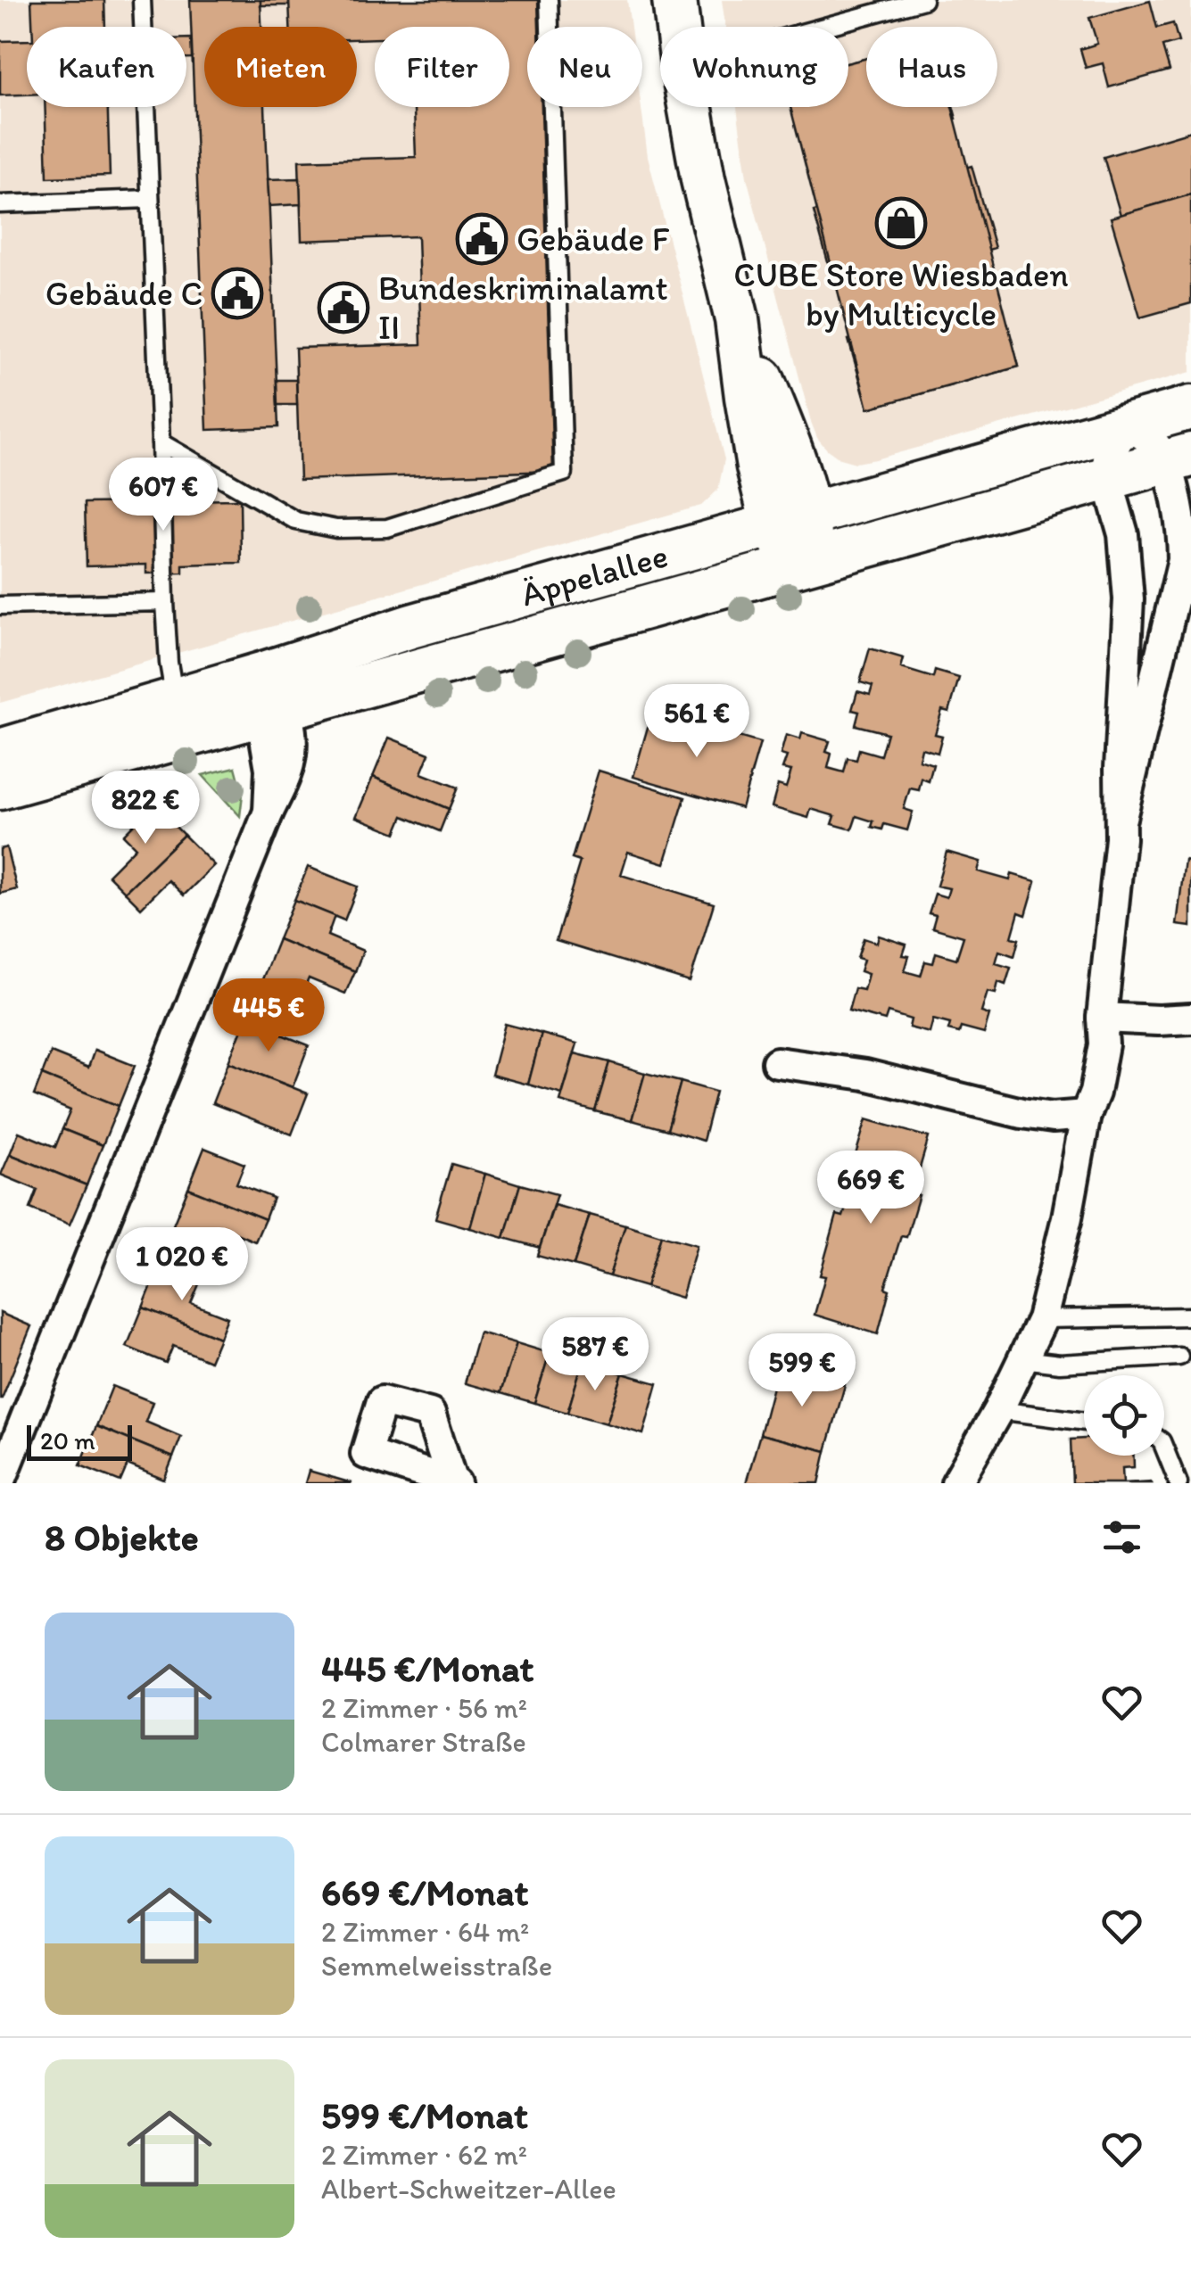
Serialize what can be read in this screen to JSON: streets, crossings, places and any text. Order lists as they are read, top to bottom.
{
  "streets": {
    "main road": ["Äppelallee"]
  },
  "places": {
    "shop": ["CUBE Store Wiesbaden by Multicycle"],
    "public building": ["Gebäude F", "Gebäude C", "Bundeskriminalamt II"]
  },
  "scale_bar": "20 m",
  "page": {
    "chip": [
      "Kaufen",
      "Mieten",
      "Filter",
      "Neu",
      "Wohnung",
      "Haus"
    ],
    "price": [
      "607 €",
      "561 €",
      "822 €",
      "445 €",
      "669 €",
      "1 020 €",
      "587 €",
      "599 €"
    ],
    "scale": "20 m",
    "heading": "8 Objekte",
    "list": [
      {
        "name": "445 €/Monat",
        "note": "2 Zimmer · 56 m² · Colmarer Straße"
      },
      {
        "name": "669 €/Monat",
        "note": "2 Zimmer · 64 m² · Semmelweisstraße"
      },
      {
        "name": "599 €/Monat",
        "note": "2 Zimmer · 62 m² · Albert-Schweitzer-Allee"
      }
    ]
  }
}
